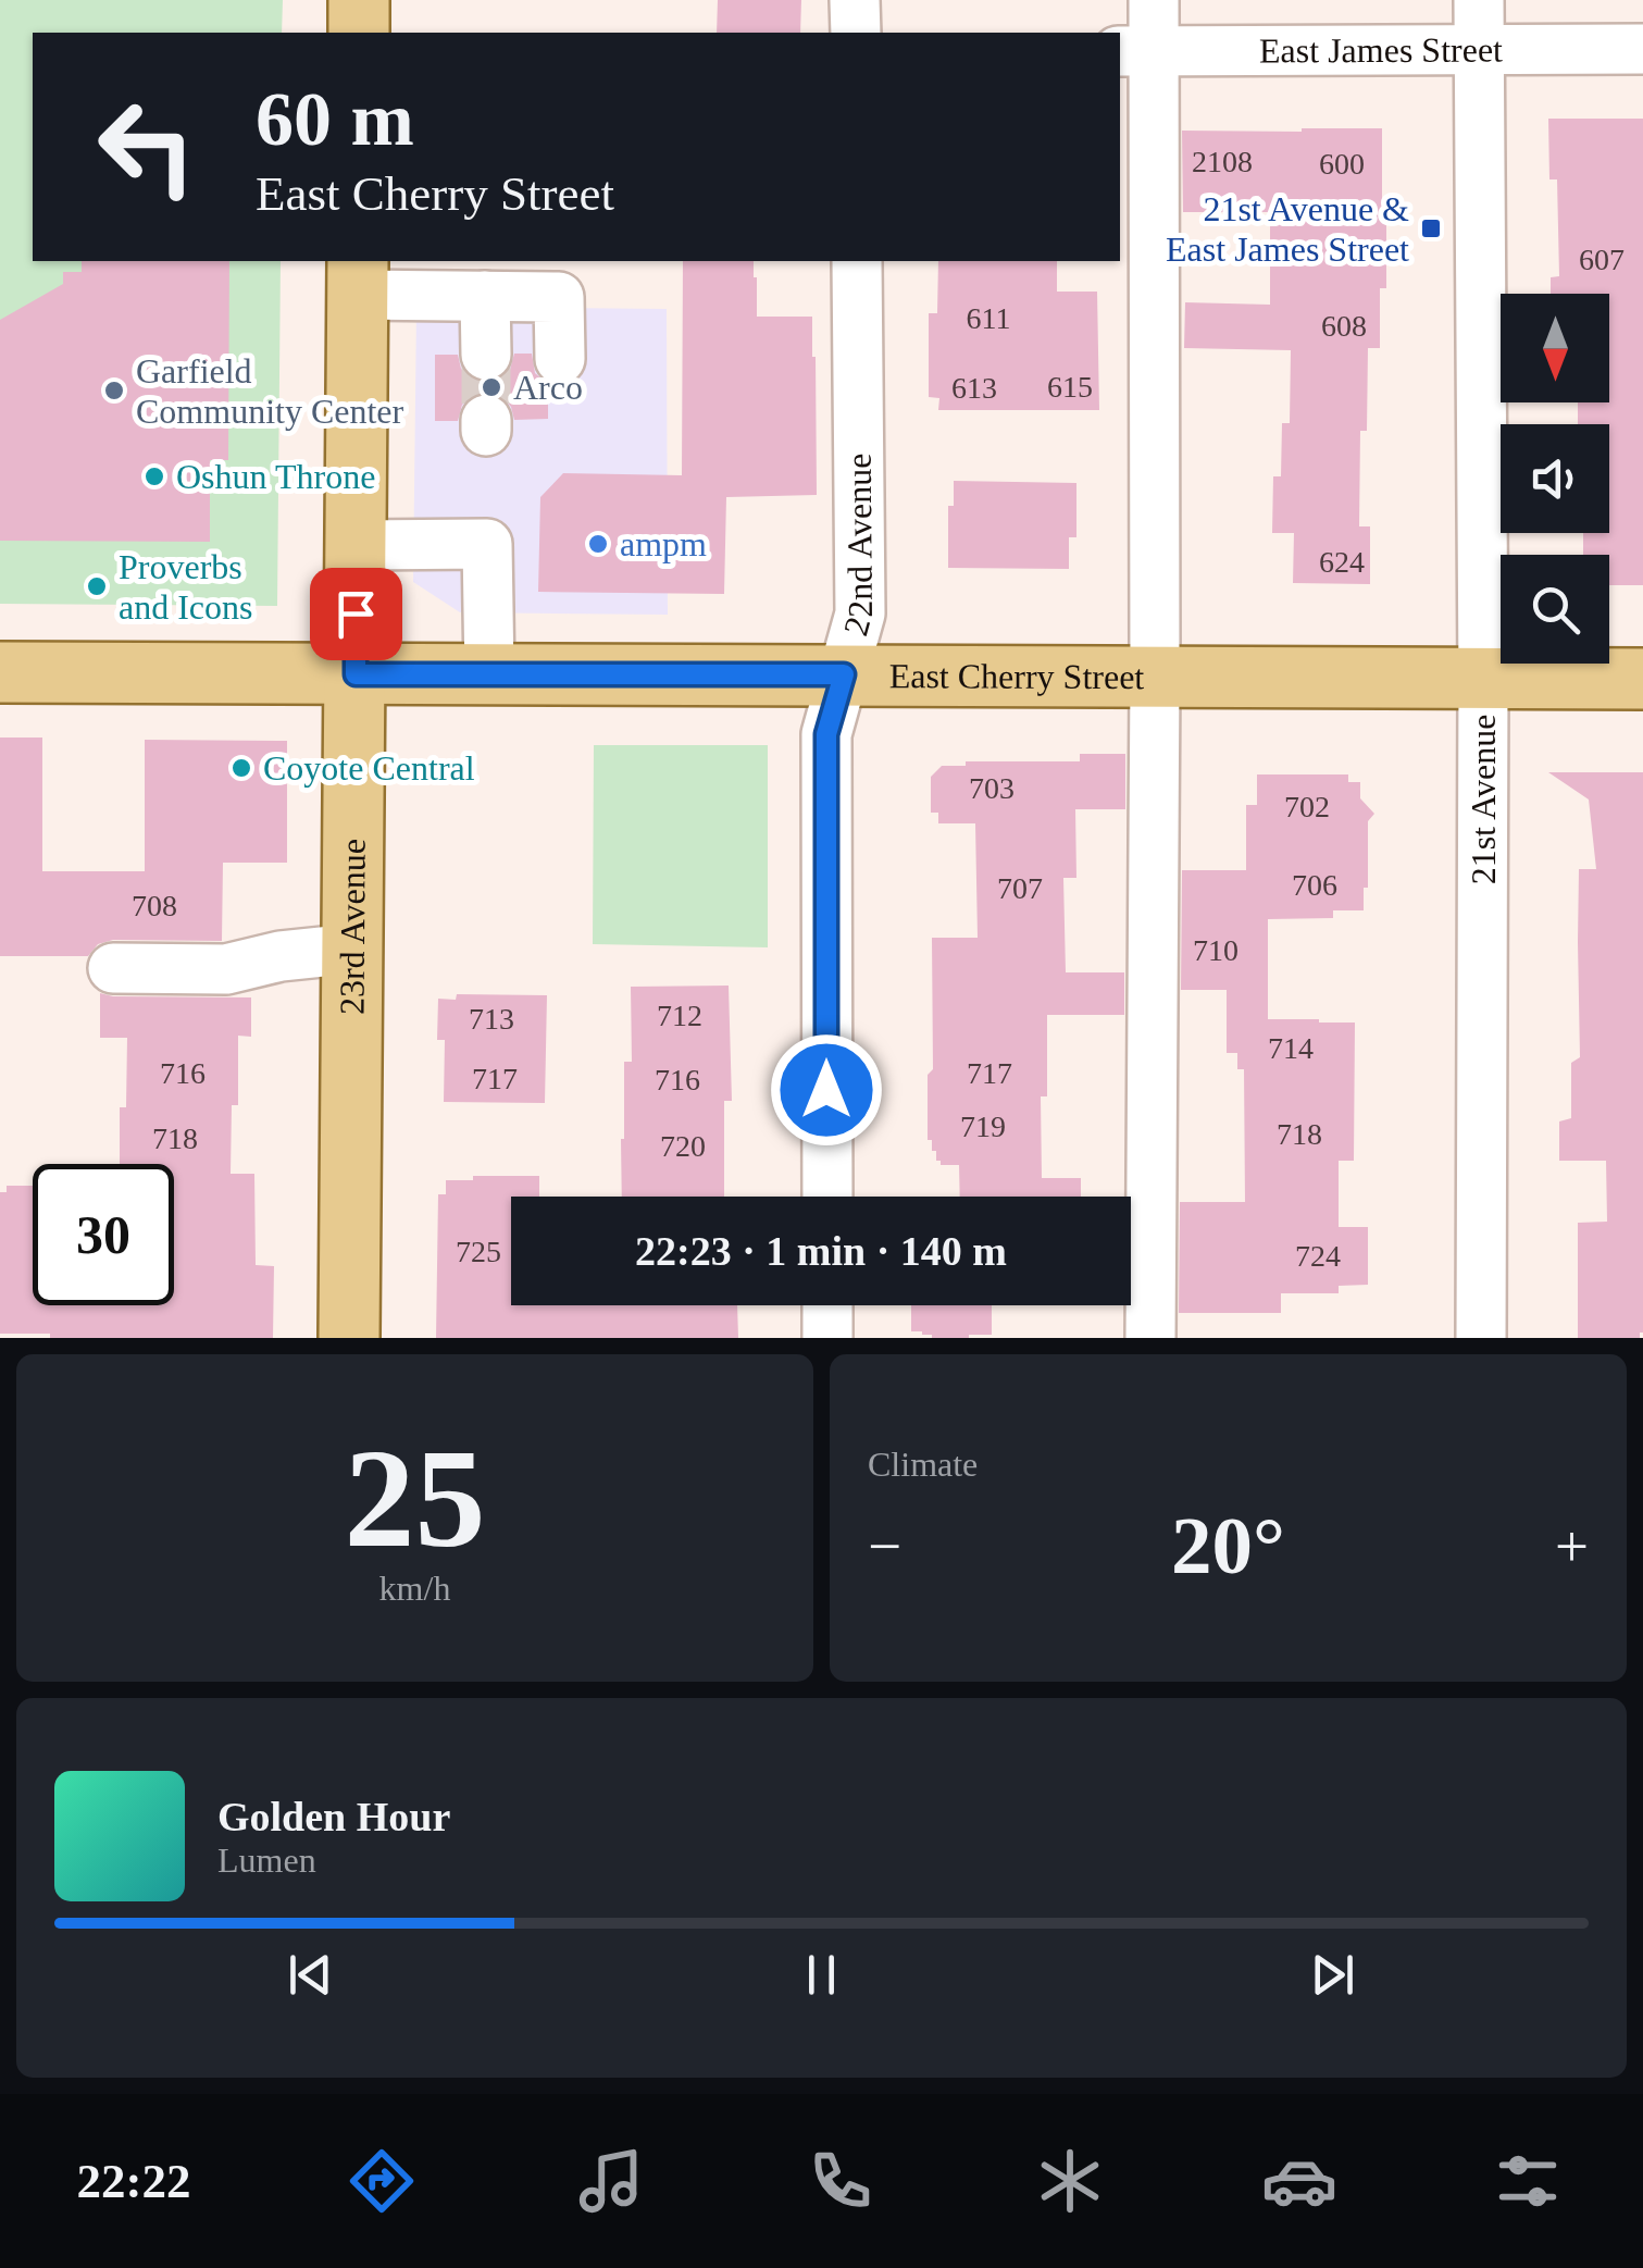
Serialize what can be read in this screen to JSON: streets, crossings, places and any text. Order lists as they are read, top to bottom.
{
  "streets": {
    "main road": ["East Cherry Street", "23rd Avenue"],
    "street": ["East James Street", "22nd Avenue", "21st Avenue"]
  },
  "crossings": [
    ["East James Street", "21st Avenue"],
    ["22nd Avenue", "East Cherry Street"],
    ["East Cherry Street", "21st Avenue"],
    ["East Cherry Street", "23rd Avenue"]
  ],
  "places": {
    "transit": ["21st Avenue & East James Street"],
    "other": [
      "Arco",
      "Garfield Community Center",
      "Oshun Throne",
      "ampm",
      "Proverbs and Icons",
      "Coyote Central"
    ]
  },
  "house_numbers": [
    "2108",
    "600",
    "607",
    "611",
    "608",
    "615",
    "613",
    "624",
    "703",
    "702",
    "706",
    "707",
    "708",
    "710",
    "712",
    "713",
    "714",
    "716",
    "717",
    "717",
    "716",
    "719",
    "718",
    "718",
    "720",
    "725",
    "724"
  ],
  "north": "bottom",
  "page": {
    "turn": ["60 m", "East Cherry Street"],
    "limit": "30",
    "trip": "22:23 · 1 min · 140 m",
    "tile": [
      ["25", "km/h"],
      "Climate"
    ],
    "heat": ["−", "20°", "+"],
    "song": ["Golden Hour", "Lumen"],
    "tabs": "22:22"
  }
}
